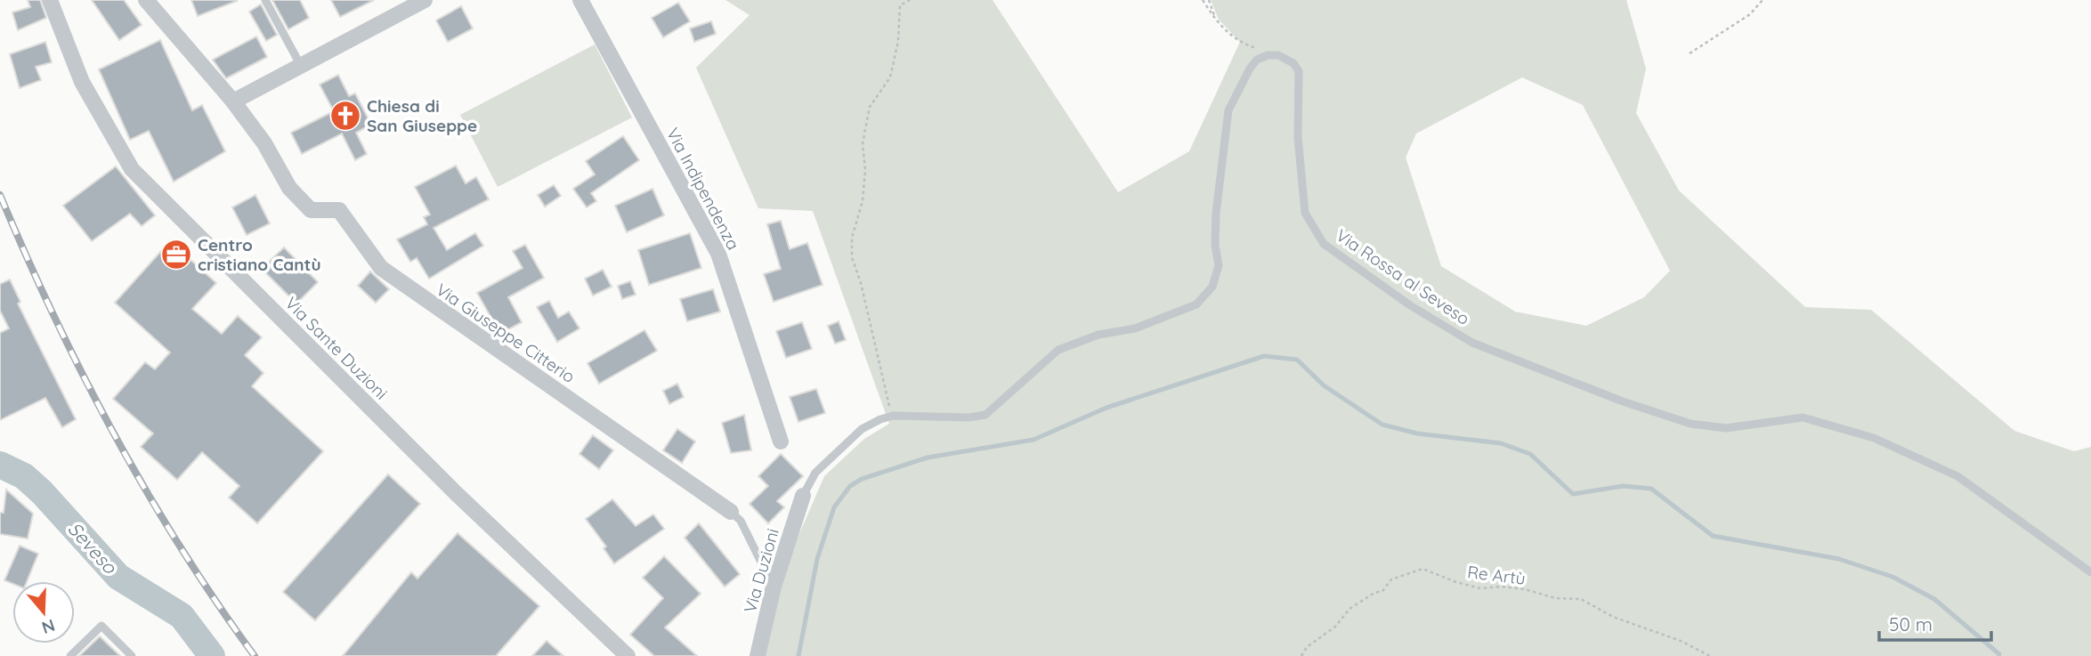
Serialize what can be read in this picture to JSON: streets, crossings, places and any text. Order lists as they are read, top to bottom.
{
  "streets": {
    "street": [
      "Via Indipendenza",
      "Via Giuseppe Citterio",
      "Via Sante Duzioni",
      "Via Duzioni"
    ],
    "lane": ["Via Rossa al Seveso"],
    "path": ["Re Artù"]
  },
  "crossings": [
    ["Via Giuseppe Citterio", "Via Duzioni"]
  ],
  "water": ["Seveso"],
  "places": {
    "church": ["Chiesa di San Giuseppe"],
    "office": ["Centro cristiano Cantù"]
  },
  "scale_bar": "50 m",
  "north": "bottom"
}
